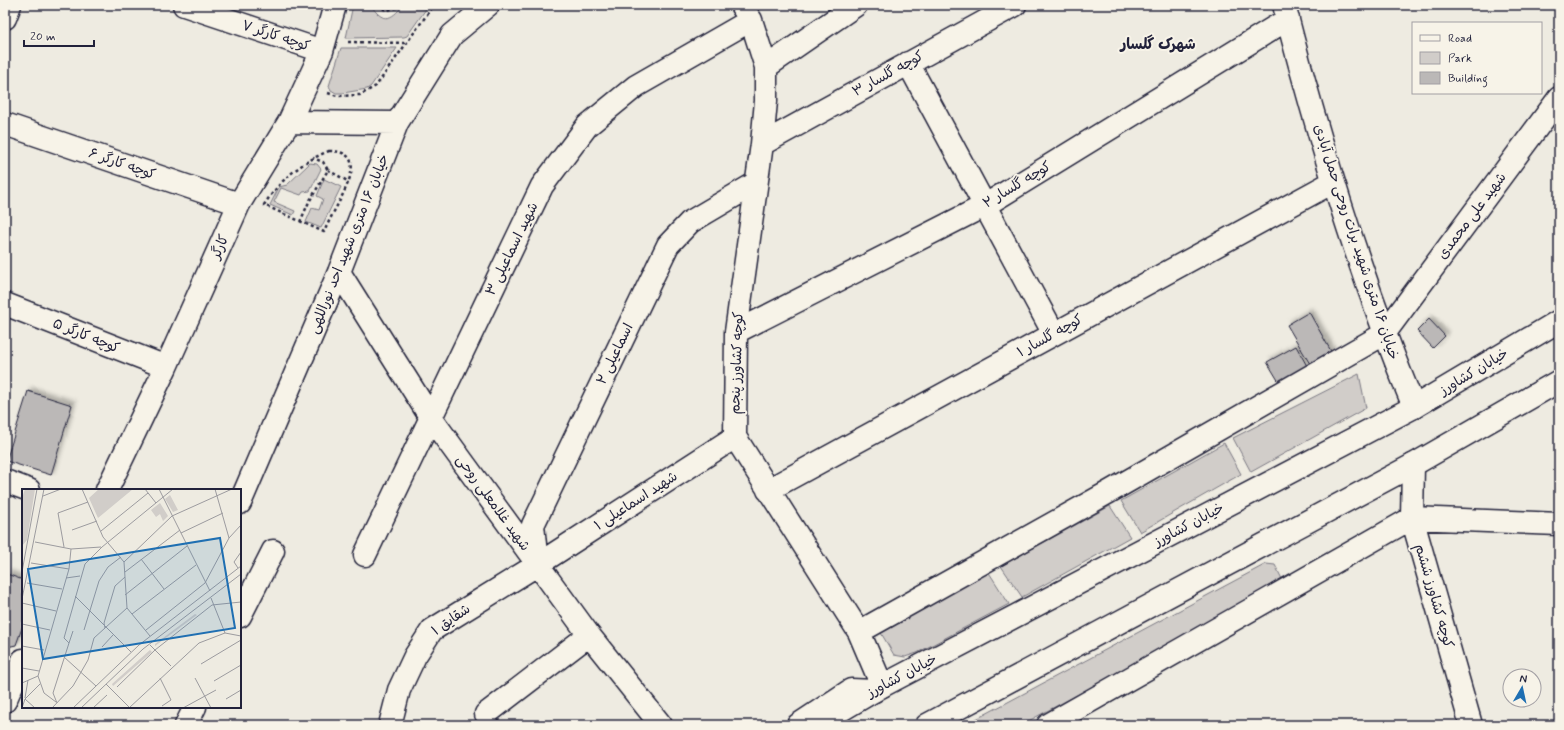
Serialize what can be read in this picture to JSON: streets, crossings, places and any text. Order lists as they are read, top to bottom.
{
  "streets": {
    "street": [
      "کوچه کارگر ۷",
      "کوچه گلسار ۳",
      "کوچه کارگر ۶",
      "کوچه گلسار ۲",
      "شهید علی محمدی",
      "خیابان ۱۶ متری شهید برات روحی حمل آبادی",
      "خیابان ۱۶ متری شهید احد نوراللهی",
      "کارگر",
      "شهید اسماعیلی ۳",
      "کوچه کارگر ۵",
      "کوچه گلسار ۱",
      "اسماعیلی ۲",
      "کوچه کشاورز پنجم",
      "خیابان کشاورز",
      "شهید اسماعیلی ۱",
      "شهید غلامعلی روحی",
      "کوچه کشاورز ششم",
      "شقایق ۱"
    ]
  },
  "crossings": [
    ["کوچه کارگر ۷", "کارگر"],
    ["کوچه گلسار ۳", "کوچه کشاورز پنجم"],
    ["کوچه کارگر ۶", "کارگر"],
    ["کوچه گلسار ۲", "خیابان ۱۶ متری شهید برات روحی حمل آبادی"],
    ["کوچه گلسار ۲", "کوچه کشاورز پنجم"],
    ["شهید علی محمدی", "خیابان ۱۶ متری شهید برات روحی حمل آبادی"],
    ["خیابان ۱۶ متری شهید برات روحی حمل آبادی", "کوچه گلسار ۱"],
    ["خیابان ۱۶ متری شهید برات روحی حمل آبادی", "خیابان کشاورز"],
    ["خیابان ۱۶ متری شهید احد نوراللهی", "شهید غلامعلی روحی"],
    ["کارگر", "کوچه کارگر ۵"],
    ["شهید اسماعیلی ۳", "کوچه کشاورز پنجم"],
    ["شهید اسماعیلی ۳", "شهید غلامعلی روحی"],
    ["اسماعیلی ۲", "کوچه کشاورز پنجم"],
    ["اسماعیلی ۲", "شهید اسماعیلی ۱"],
    ["اسماعیلی ۲", "شهید غلامعلی روحی"],
    ["اسماعیلی ۲", "شقایق ۱"],
    ["کوچه کشاورز پنجم", "شهید اسماعیلی ۱"],
    ["شهید اسماعیلی ۱", "شهید غلامعلی روحی"],
    ["شهید اسماعیلی ۱", "شقایق ۱"],
    ["شهید غلامعلی روحی", "شقایق ۱"]
  ],
  "districts": ["شهرک گلسار"],
  "legend": ["Road", "Park", "Building"],
  "scale_bar": "20 m",
  "north": "top"
}
